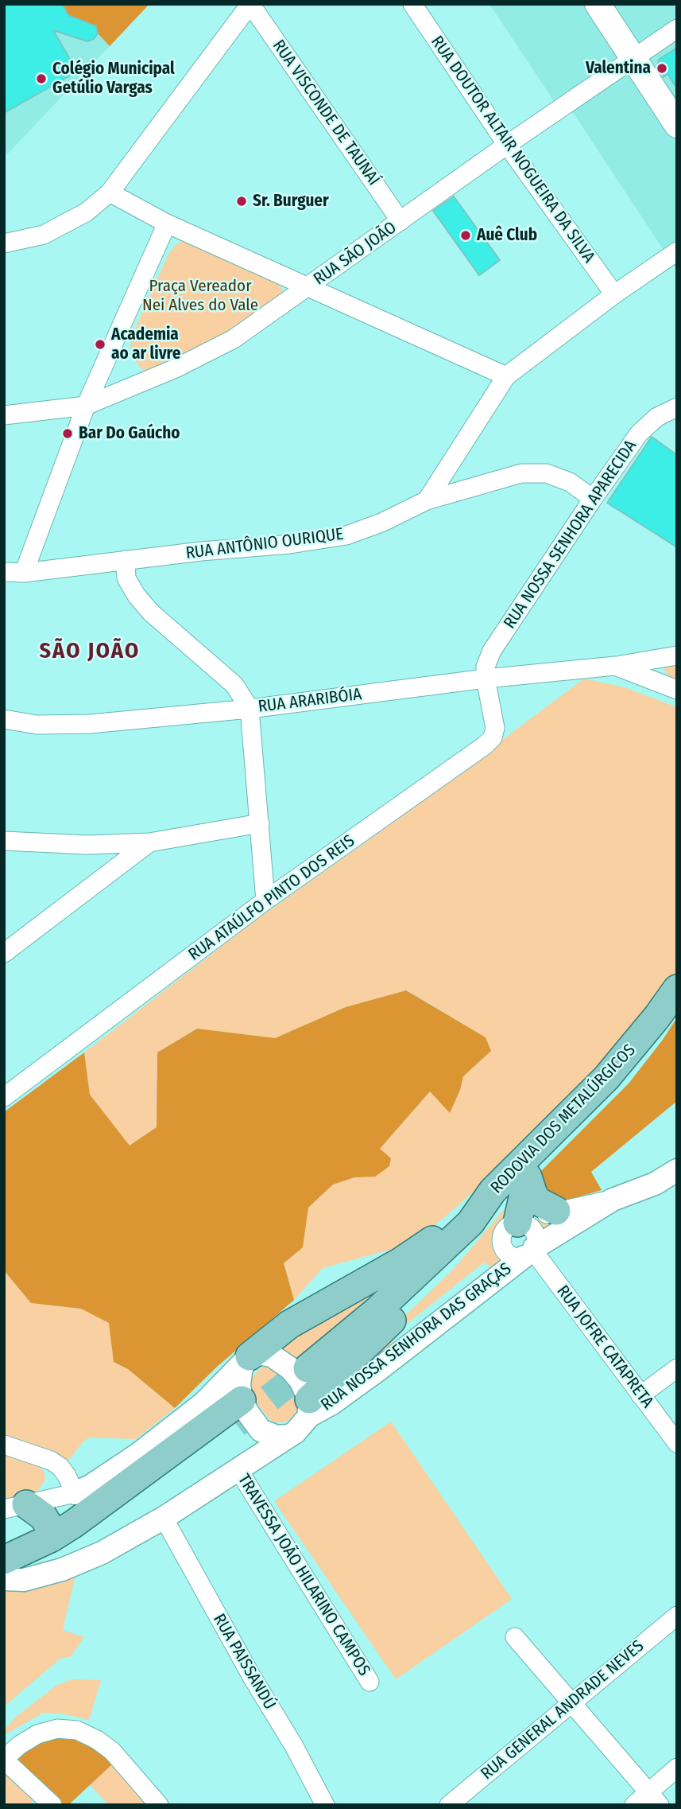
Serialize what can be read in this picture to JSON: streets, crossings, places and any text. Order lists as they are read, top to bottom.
{
  "streets": {
    "main road": ["RODOVIA DOS METALÚRGICOS"],
    "street": [
      "RUA VISCONDE DE TAUNAÍ",
      "RUA DOUTOR ALTAIR NOGUEIRA DA SILVA",
      "RUA SÃO JOÃO",
      "RUA NOSSA SENHORA APARECIDA",
      "RUA ANTÔNIO OURIQUE",
      "RUA ARARIBÓIA",
      "RUA ATAÚLFO PINTO DOS REIS",
      "RUA NOSSA SENHORA DAS GRAÇAS",
      "RUA JOFRE CATAPRETA",
      "TRAVESSA JOÃO HILARINO CAMPOS",
      "RUA PAISSANDÚ",
      "RUA GENERAL ANDRADE NEVES"
    ]
  },
  "crossings": [
    ["RUA VISCONDE DE TAUNAÍ", "RUA SÃO JOÃO"],
    ["RUA DOUTOR ALTAIR NOGUEIRA DA SILVA", "RUA SÃO JOÃO"],
    ["RUA NOSSA SENHORA APARECIDA", "RUA ANTÔNIO OURIQUE"],
    ["RUA NOSSA SENHORA APARECIDA", "RUA ARARIBÓIA"],
    ["RUA NOSSA SENHORA APARECIDA", "RUA ATAÚLFO PINTO DOS REIS"],
    ["RUA ARARIBÓIA", "RUA ATAÚLFO PINTO DOS REIS"],
    ["RODOVIA DOS METALÚRGICOS", "RUA NOSSA SENHORA DAS GRAÇAS"],
    ["RUA NOSSA SENHORA DAS GRAÇAS", "RUA JOFRE CATAPRETA"]
  ],
  "districts": ["SÃO JOÃO"],
  "parks": ["Praça Vereador Nei Alves do Vale"],
  "places": [
    "Valentina",
    "Colégio Municipal Getúlio Vargas",
    "Sr. Burguer",
    "Auê Club",
    "Academia ao ar livre",
    "Bar Do Gaúcho"
  ]
}
